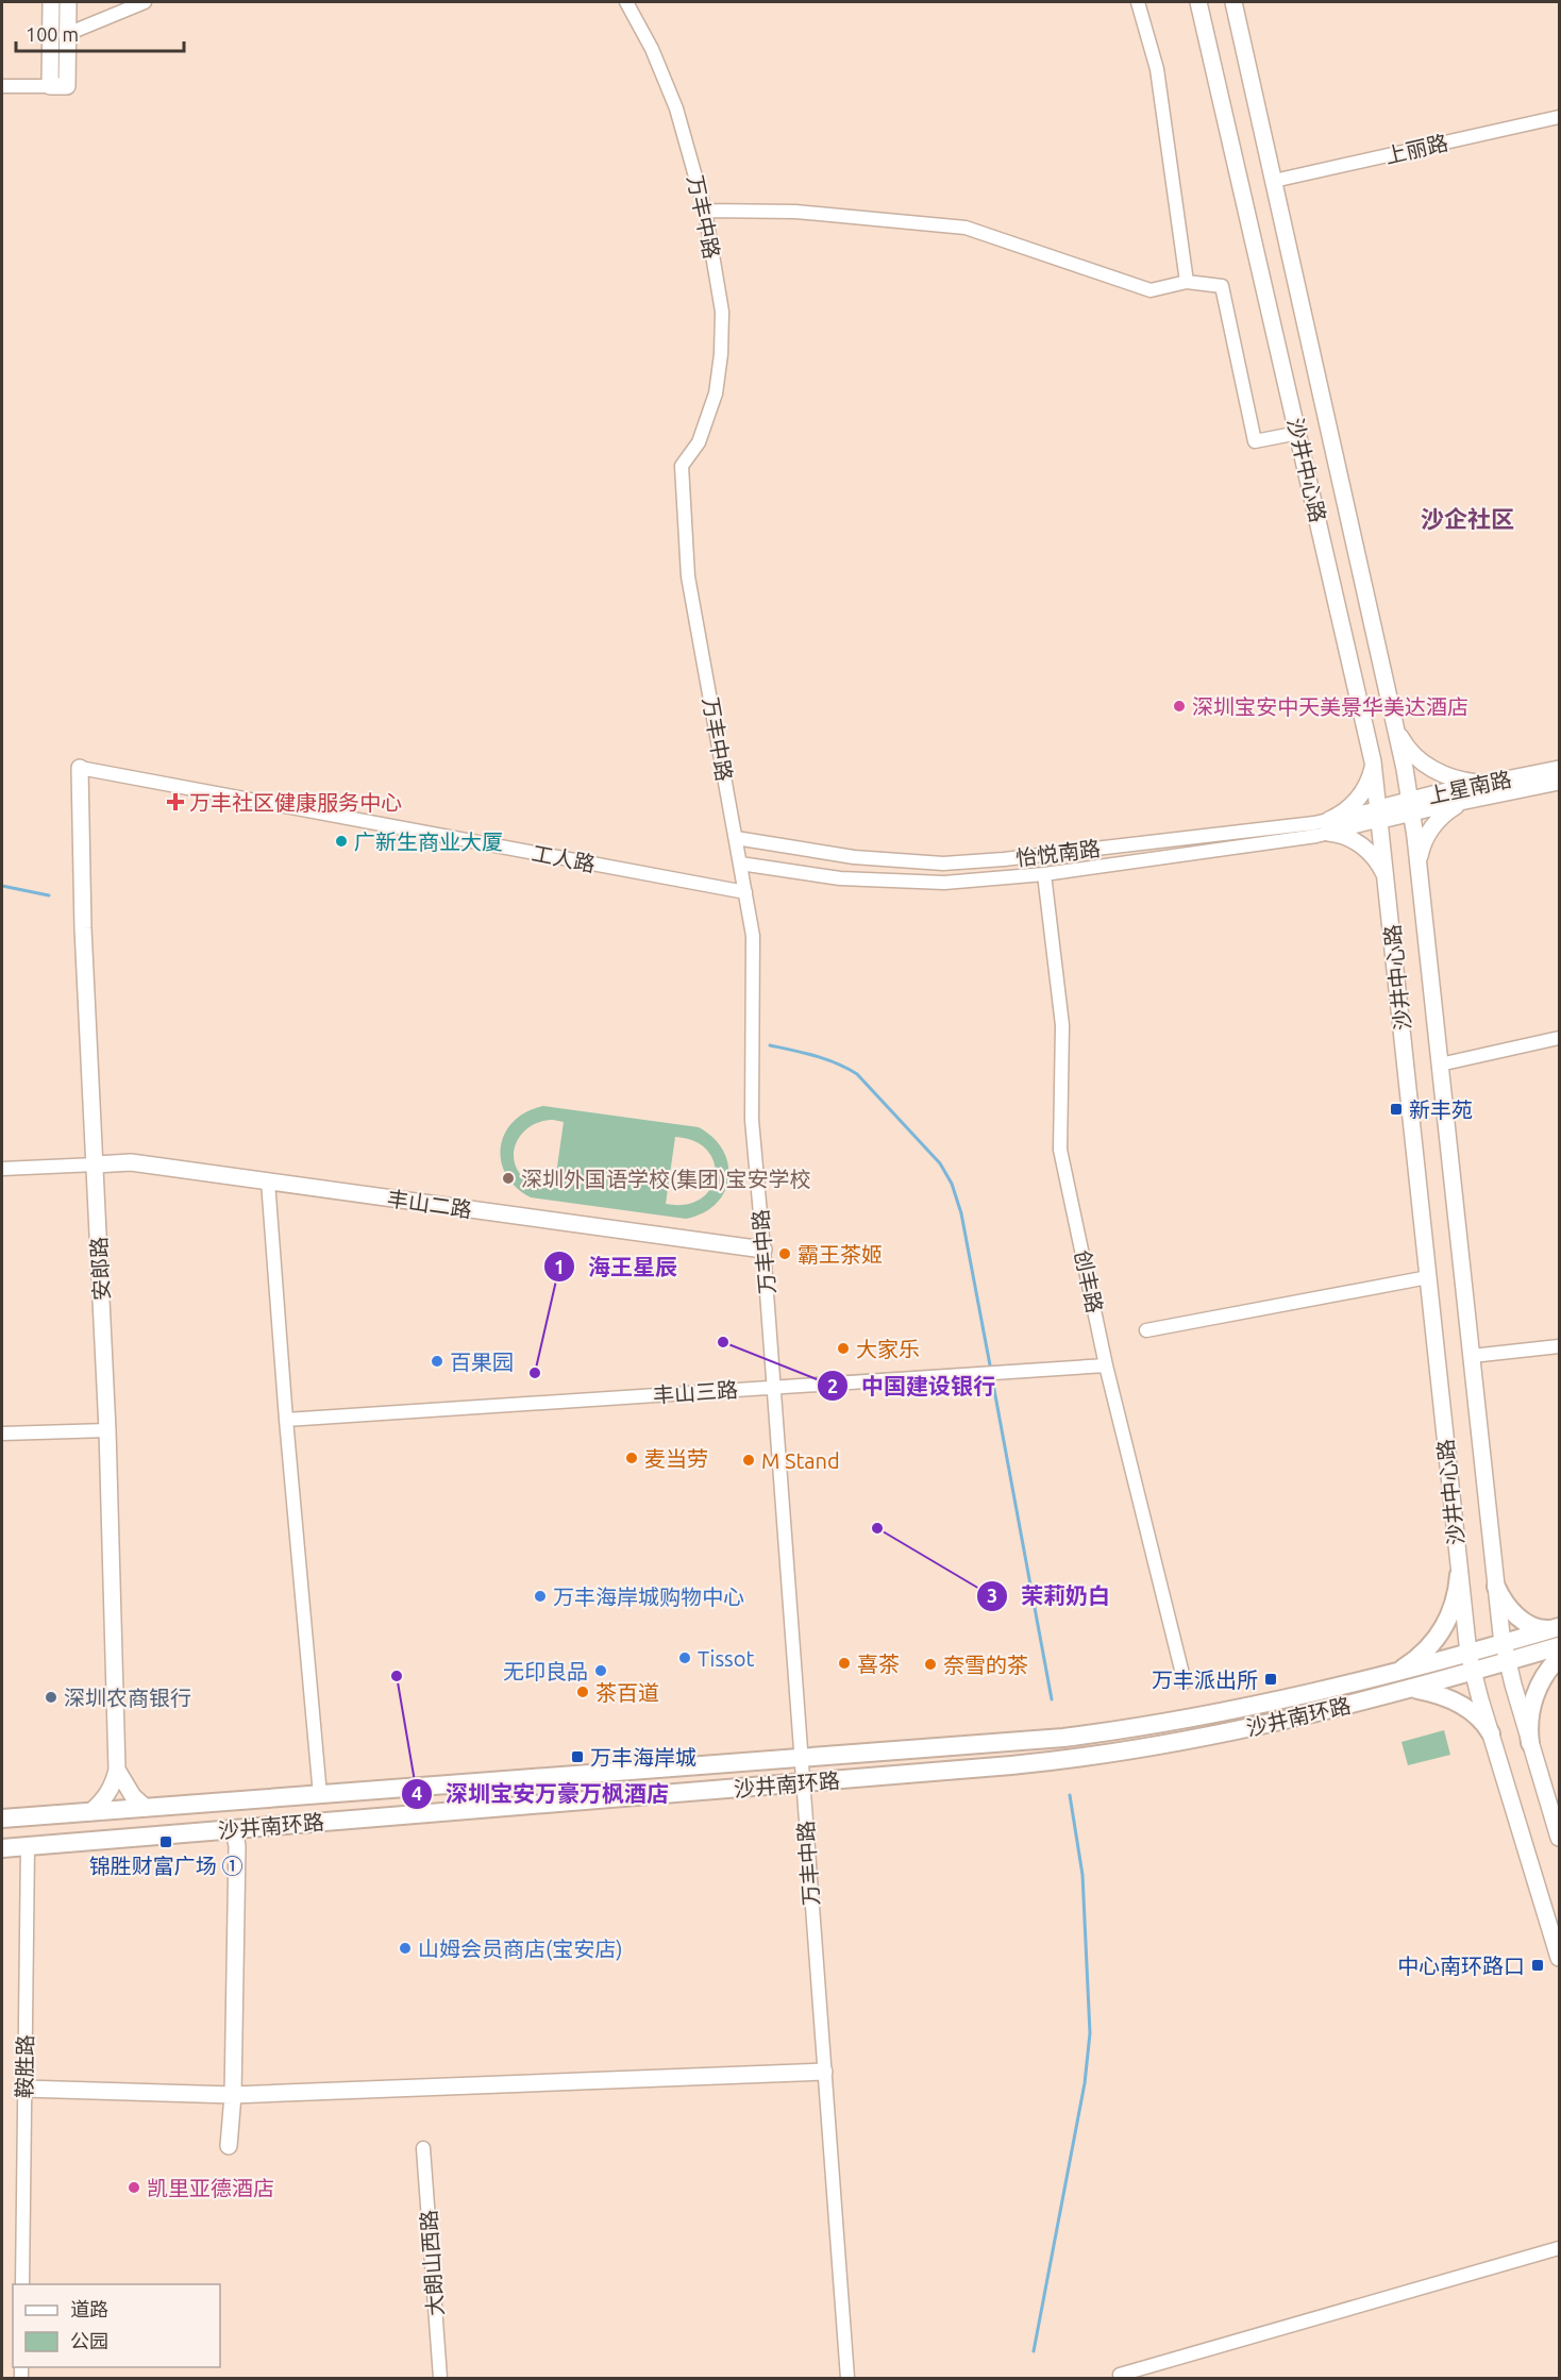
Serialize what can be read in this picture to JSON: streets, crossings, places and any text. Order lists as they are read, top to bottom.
{
  "streets": {
    "main road": ["沙井南环路"],
    "street": [
      "上丽路",
      "万丰中路",
      "沙井中心路",
      "上星南路",
      "怡悦南路",
      "工人路",
      "丰山二路",
      "安郎路",
      "创丰路",
      "丰山三路",
      "鞍胜路",
      "大朗山西路"
    ]
  },
  "crossings": [
    ["上丽路", "沙井中心路"],
    ["万丰中路", "怡悦南路"],
    ["万丰中路", "工人路"],
    ["万丰中路", "丰山二路"],
    ["万丰中路", "丰山三路"],
    ["万丰中路", "沙井南环路"],
    ["沙井中心路", "上星南路"],
    ["沙井中心路", "怡悦南路"],
    ["沙井中心路", "沙井南环路"],
    ["上星南路", "怡悦南路"],
    ["怡悦南路", "创丰路"],
    ["工人路", "安郎路"],
    ["丰山二路", "安郎路"],
    ["安郎路", "沙井南环路"],
    ["创丰路", "丰山三路"],
    ["沙井南环路", "鞍胜路"]
  ],
  "districts": ["沙企社区"],
  "places": {
    "other": [
      "深圳宝安中天美景华美达酒店",
      "广新生商业大厦",
      "深圳外国语学校(集团)宝安学校",
      "霸王茶姬",
      "中国建设银行",
      "大家乐",
      "百果园",
      "海王星辰",
      "麦当劳",
      "M Stand",
      "茉莉奶白",
      "万丰海岸城购物中心",
      "Tissot",
      "喜茶",
      "奈雪的茶",
      "无印良品",
      "深圳宝安万豪万枫酒店",
      "茶百道",
      "深圳农商银行",
      "山姆会员商店(宝安店)",
      "凯里亚德酒店"
    ],
    "health": ["万丰社区健康服务中心"],
    "transit": [
      "新丰苑",
      "万丰派出所",
      "万丰海岸城",
      "锦胜财富广场 ①",
      "中心南环路口"
    ]
  },
  "legend": ["道路", "公园"],
  "scale_bar": "100 m"
}
